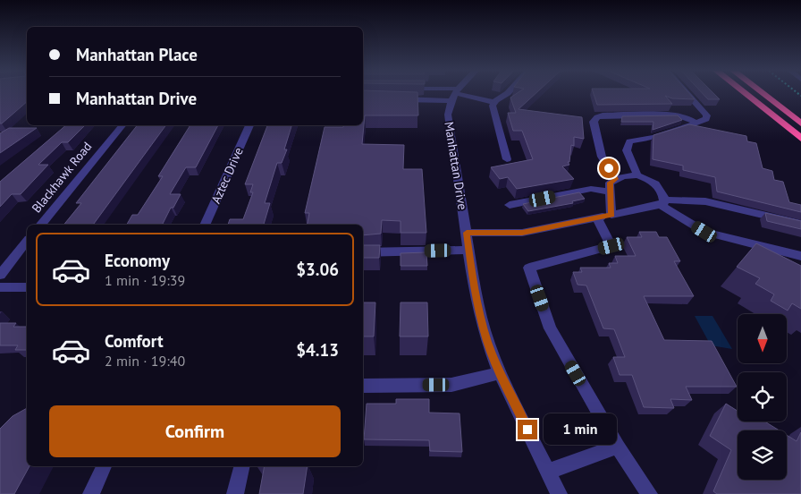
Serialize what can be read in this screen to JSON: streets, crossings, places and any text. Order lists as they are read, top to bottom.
{
  "streets": {
    "street": ["Manhattan Drive", "Aztec Drive", "Blackhawk Road"]
  },
  "north": "bottom",
  "page": {
    "banner": ["Manhattan Place", "Manhattan Drive"],
    "list": [
      {
        "name": "Economy",
        "note": "1 min · 19:39",
        "value": "$3.06"
      },
      {
        "name": "Comfort",
        "note": "2 min · 19:40",
        "value": "$4.13"
      }
    ],
    "buttons": "Confirm",
    "bubble": "1 min"
  }
}
